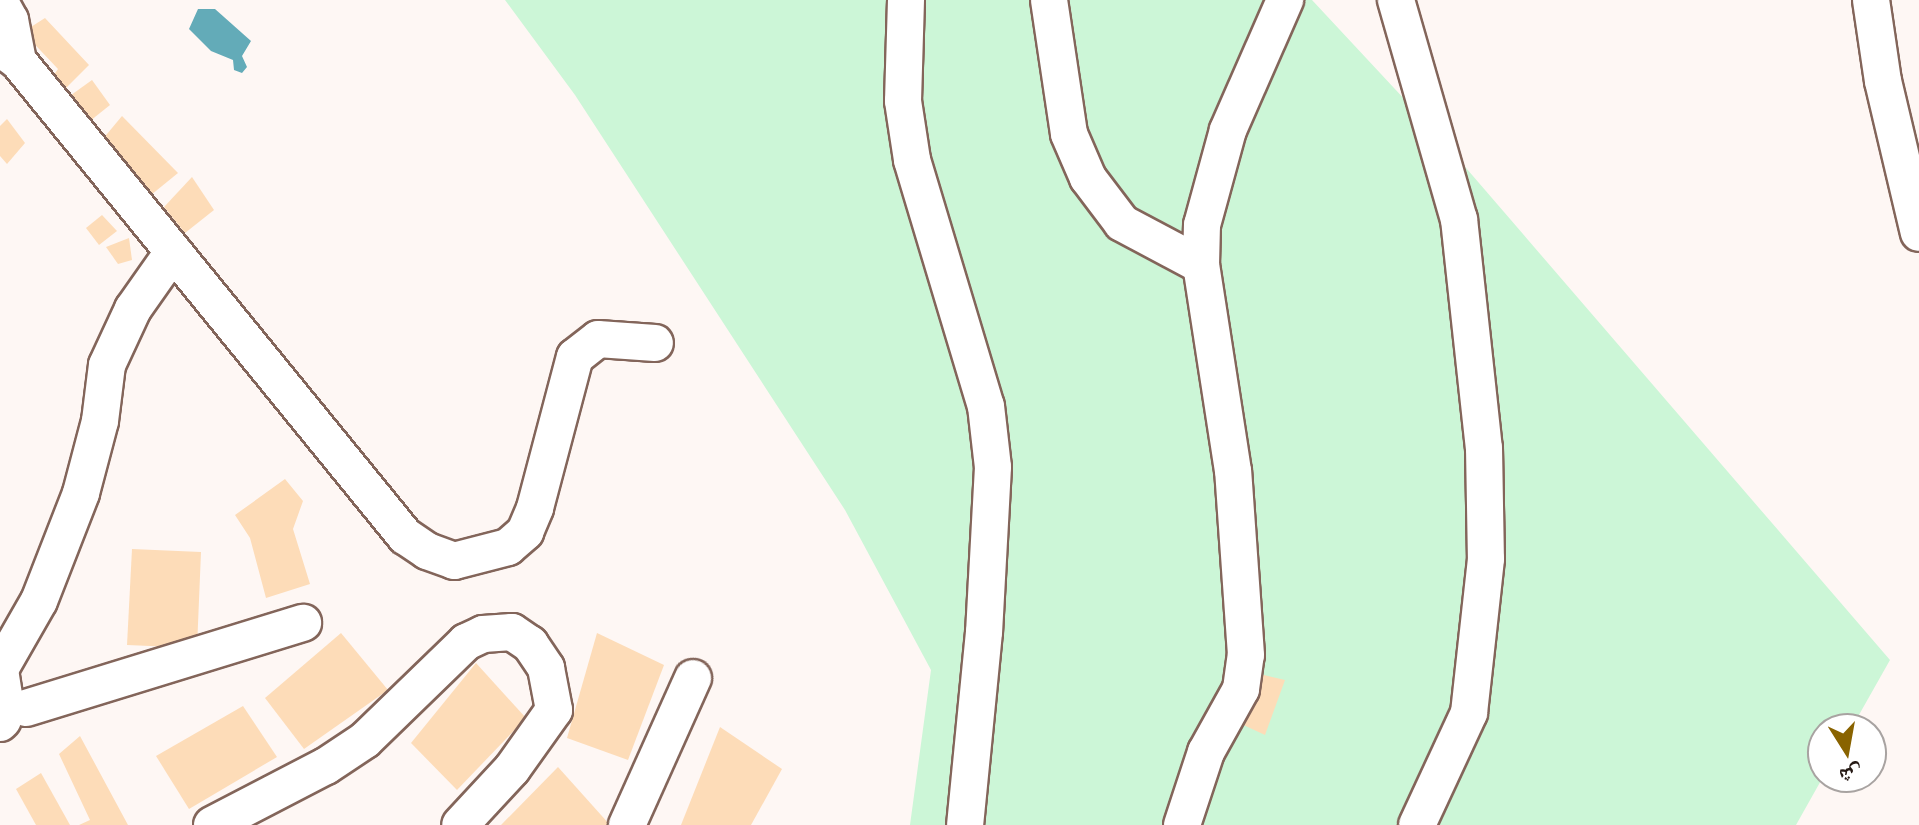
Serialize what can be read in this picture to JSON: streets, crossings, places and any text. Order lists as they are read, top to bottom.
{
  "north": "bottom"
}
